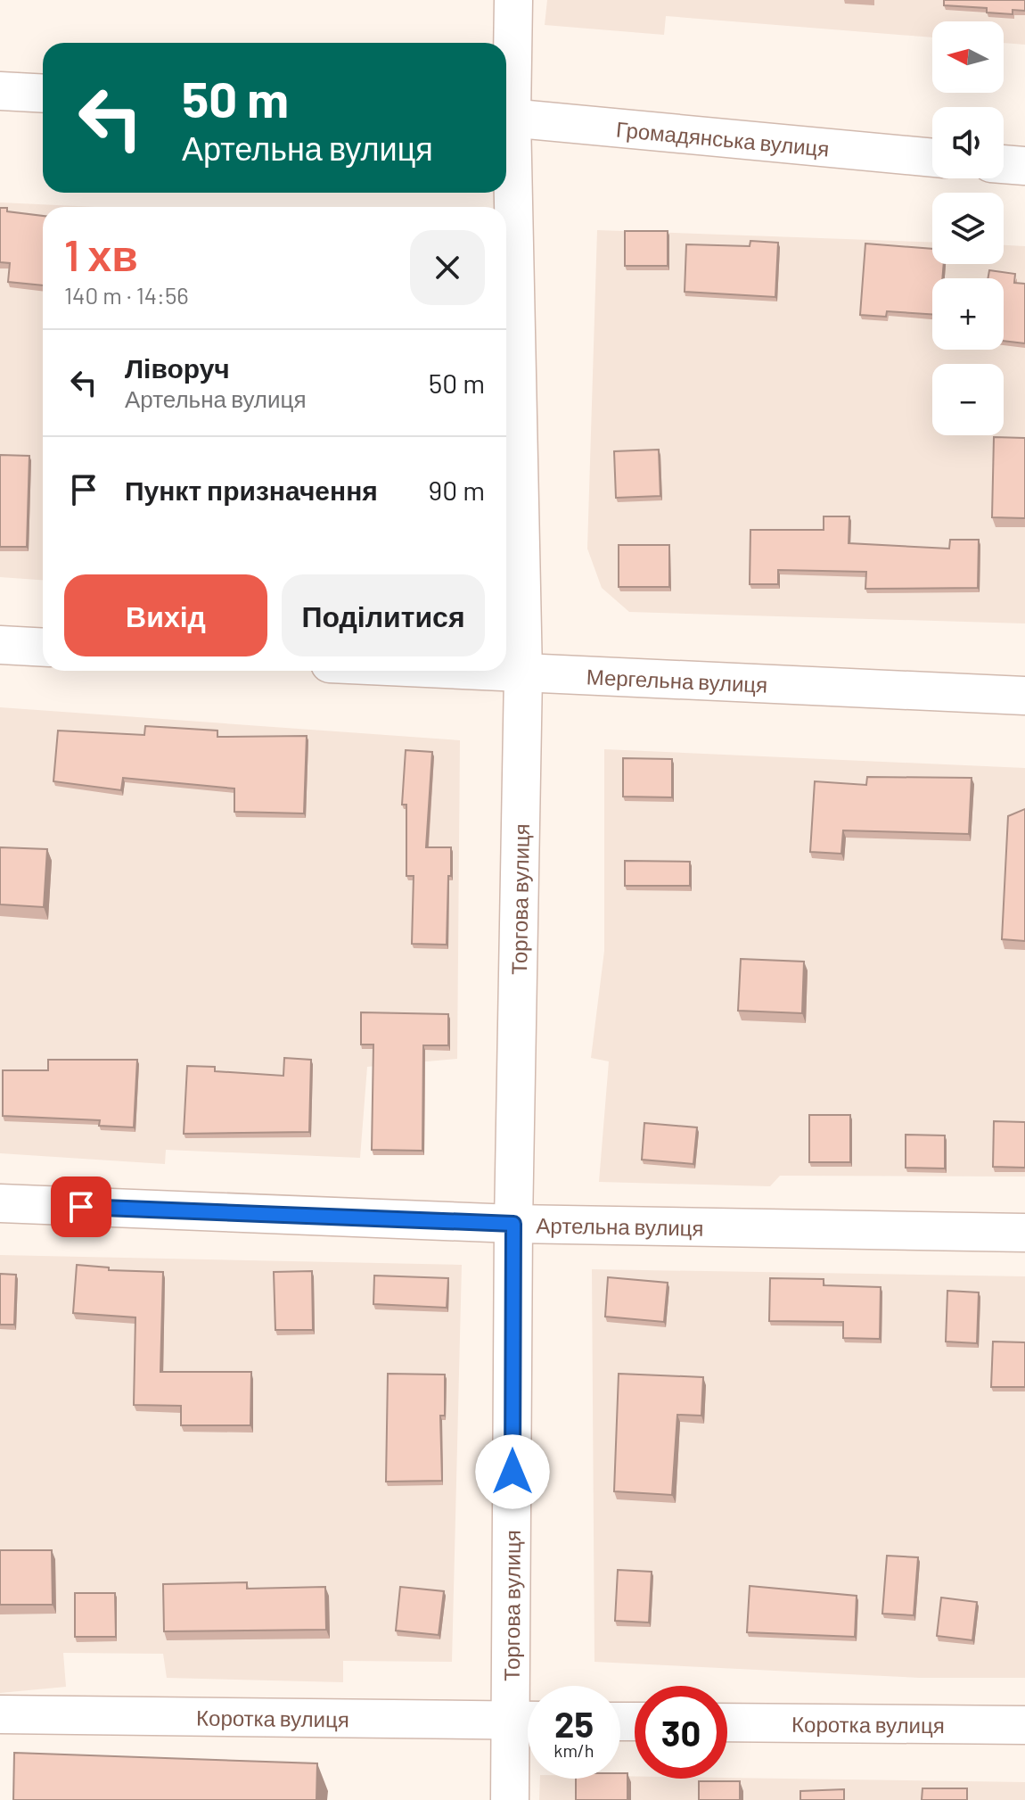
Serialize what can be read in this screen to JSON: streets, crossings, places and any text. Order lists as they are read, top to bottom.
{
  "streets": {
    "street": [
      "Громадянська вулиця",
      "Мергельна вулиця",
      "Торгова вулиця",
      "Артельна вулиця",
      "Коротка вулиця"
    ]
  },
  "crossings": [
    ["Мергельна вулиця", "Торгова вулиця"],
    ["Торгова вулиця", "Артельна вулиця"],
    ["Торгова вулиця", "Коротка вулиця"]
  ],
  "north": "left",
  "page": {
    "map_buttons": ["+", "−"],
    "turn": ["50 m", "Артельна вулиця"],
    "heading": ["1 хв", "140 m · 14:56"],
    "list": [
      {
        "name": "Ліворуч",
        "note": "Артельна вулиця",
        "value": "50 m"
      },
      {
        "name": "Пункт призначення",
        "value": "90 m"
      }
    ],
    "buttons": ["Вихід", "Поділитися"],
    "speed": "25 km/h",
    "limit": "30"
  }
}
